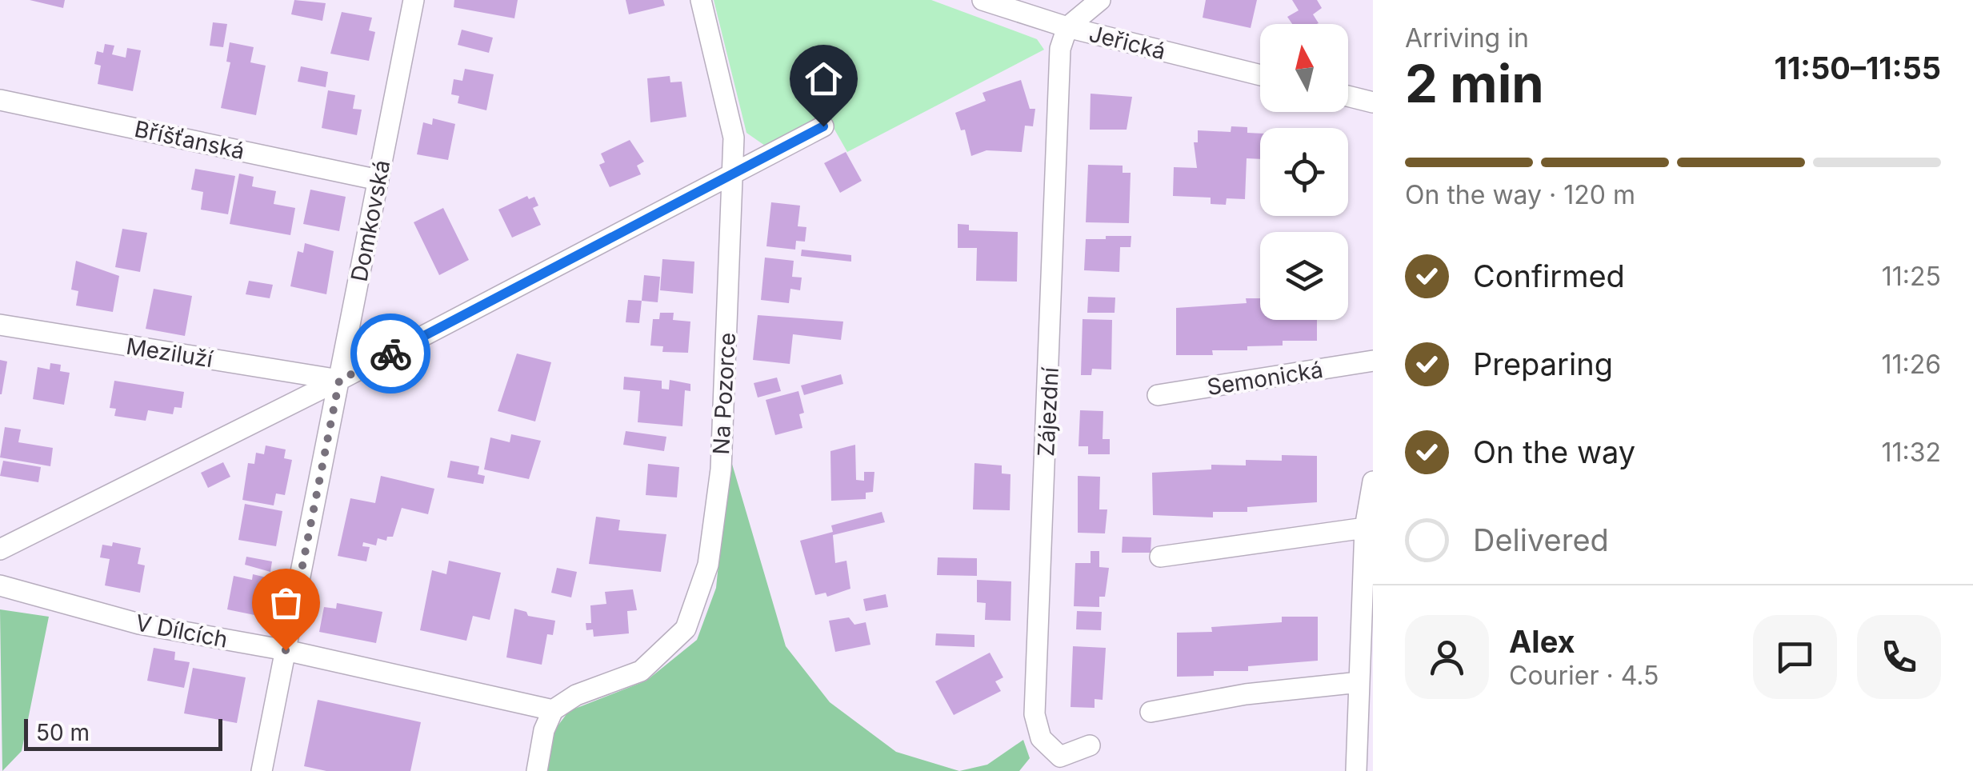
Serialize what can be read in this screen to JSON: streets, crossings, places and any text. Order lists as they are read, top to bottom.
{
  "streets": {
    "street": [
      "Jeřická",
      "Bříšťanská",
      "Domkovská",
      "Meziluží",
      "Semonická",
      "Na Pozorce",
      "Zájezdní",
      "V Dílcích"
    ]
  },
  "crossings": [
    ["Jeřická", "Zájezdní"],
    ["Bříšťanská", "Domkovská"],
    ["Domkovská", "Meziluží"],
    ["Domkovská", "V Dílcích"],
    ["Na Pozorce", "V Dílcích"]
  ],
  "scale_bar": "50 m",
  "north": "top",
  "page": {
    "heading": ["2 min", "Arriving in", "11:50–11:55"],
    "panel": ["Alex", "Courier · 4.5"],
    "bar": "On the way · 120 m",
    "list": [
      ["Confirmed", "11:25"],
      ["Preparing", "11:26"],
      ["On the way", "11:32"],
      "Delivered"
    ],
    "scale": "50 m"
  }
}
